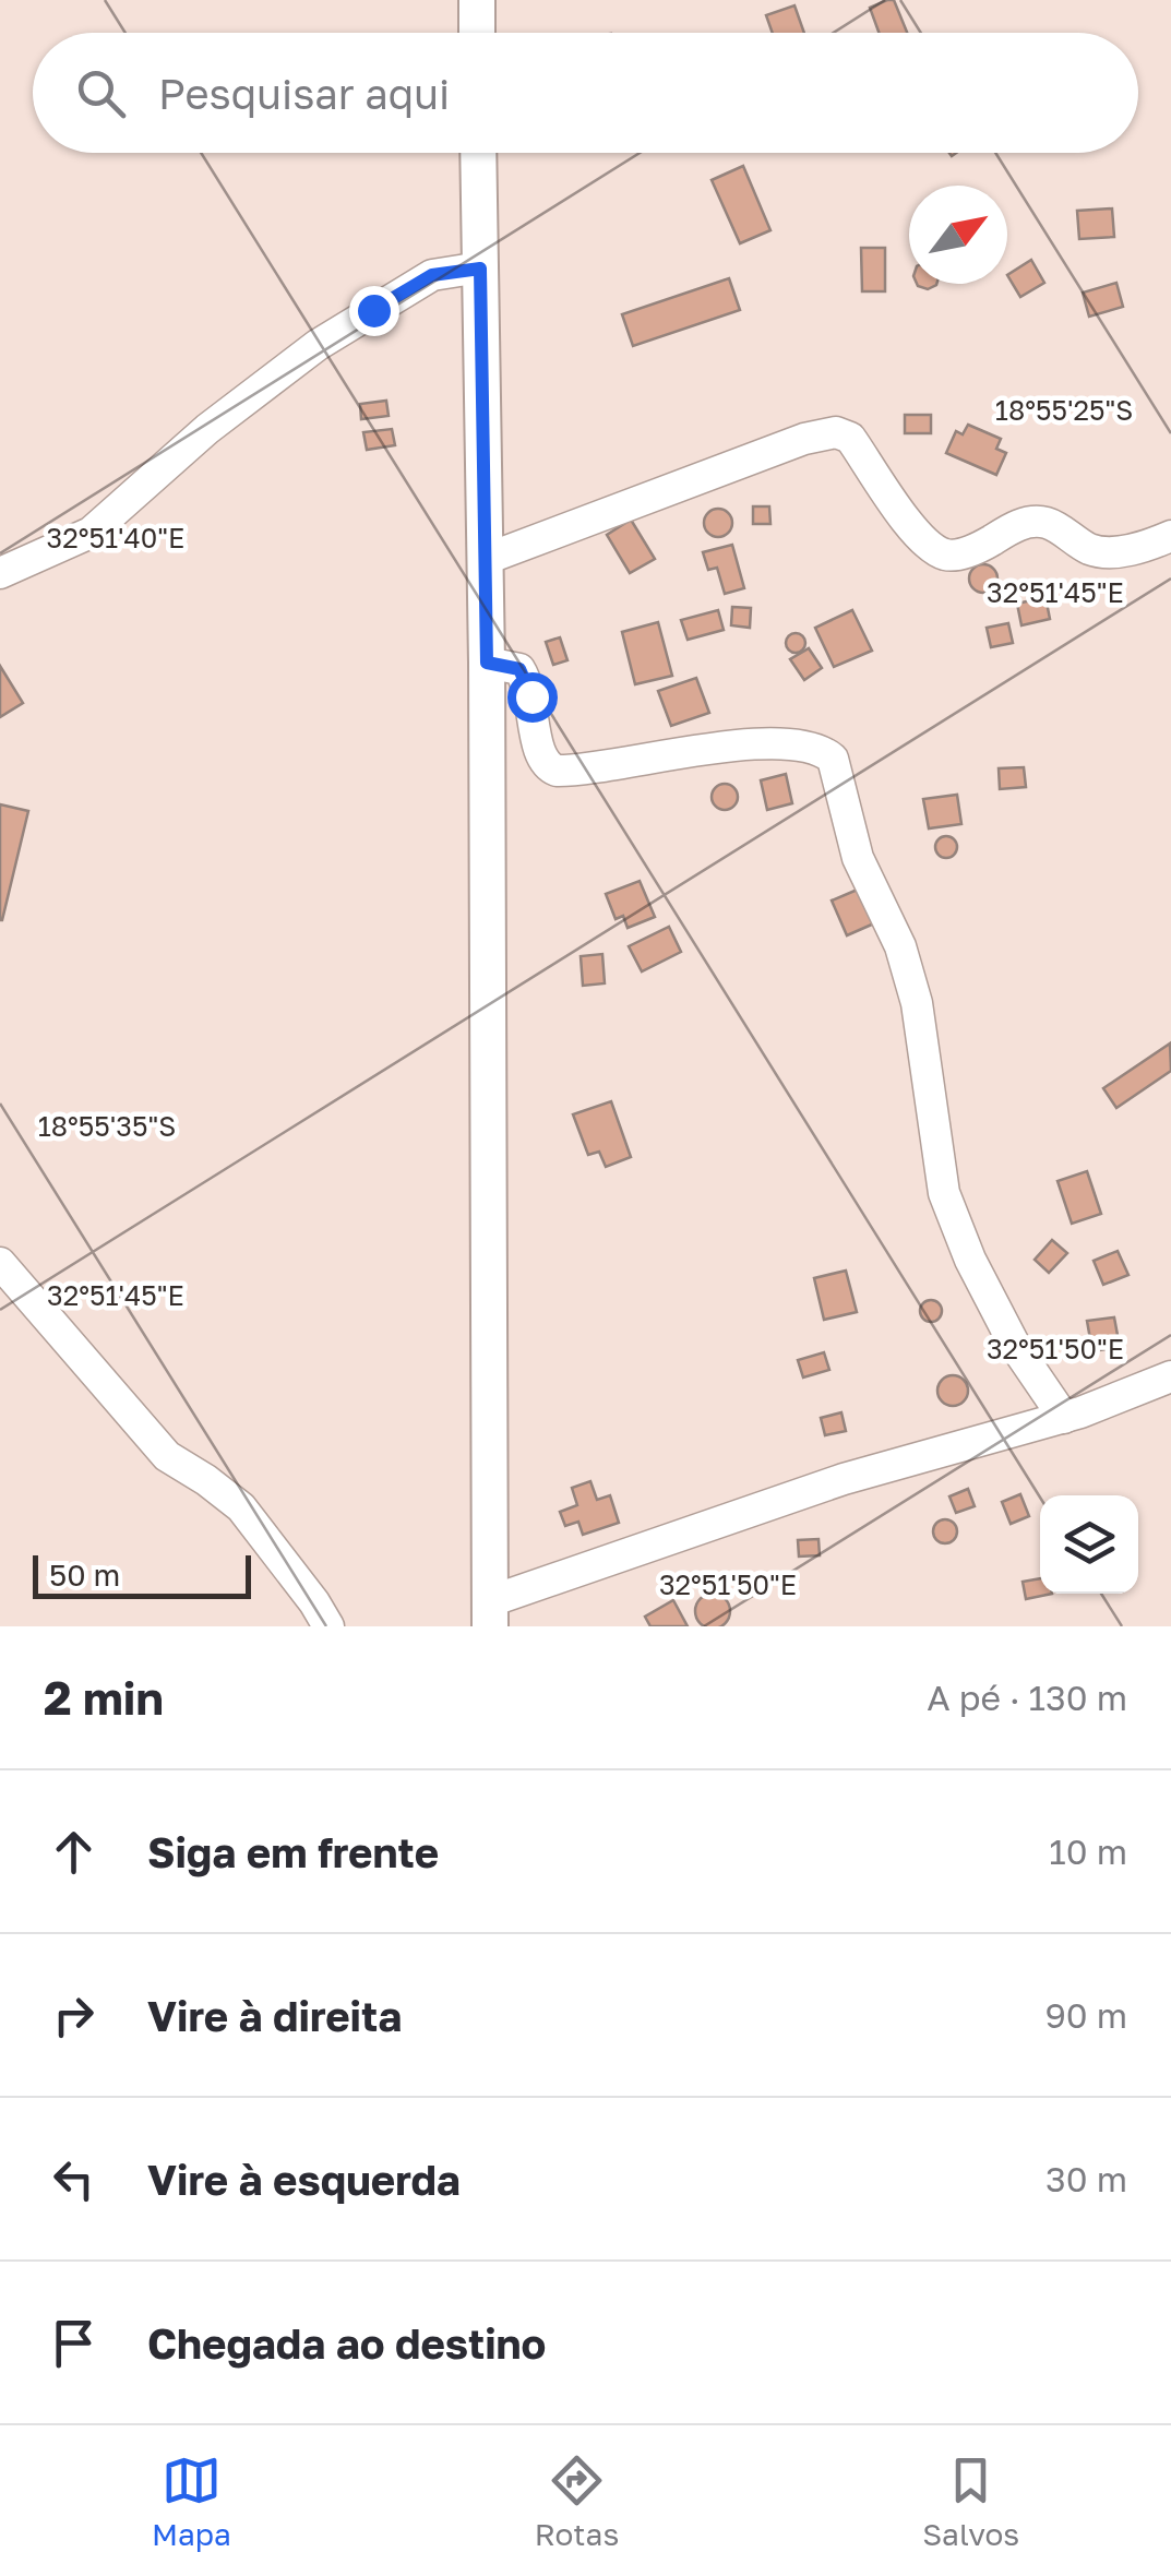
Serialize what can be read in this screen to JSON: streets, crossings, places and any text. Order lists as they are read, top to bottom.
{
  "scale_bar": "50 m",
  "north": "top right",
  "page": {
    "search": "Pesquisar aqui",
    "scale": "50 m",
    "heading": ["2 min", "A pé · 130 m"],
    "list": [
      ["Siga em frente", "10 m"],
      ["Vire à direita", "90 m"],
      ["Vire à esquerda", "30 m"],
      "Chegada ao destino"
    ],
    "nav": ["Mapa", "Rotas", "Salvos"]
  },
  "coordinates": [
    "18°55'25\"S",
    "32°51'40\"E",
    "32°51'45\"E",
    "18°55'35\"S",
    "32°51'50\"E"
  ]
}
